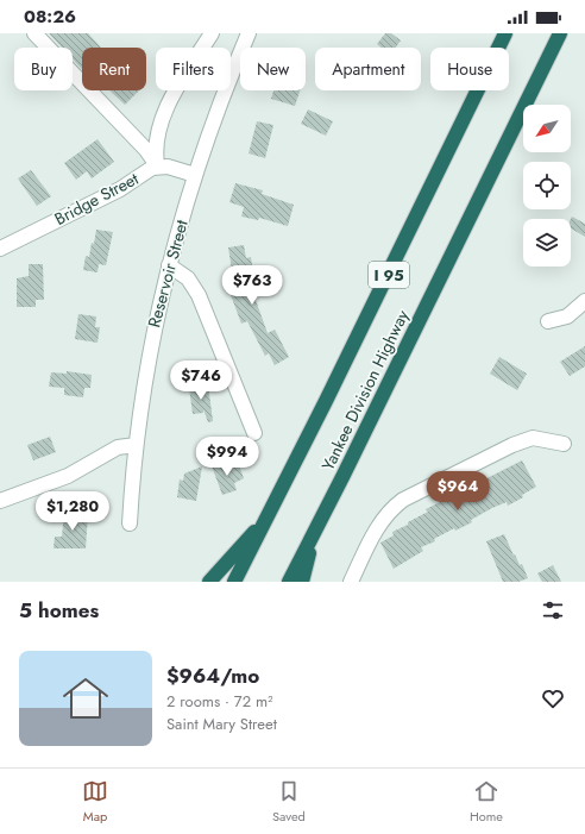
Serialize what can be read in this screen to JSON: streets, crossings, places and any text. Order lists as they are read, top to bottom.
{
  "streets": {
    "highway": ["I 95", "Yankee Division Highway"],
    "street": ["Bridge Street", "Reservoir Street"]
  },
  "crossings": [
    ["Bridge Street", "Reservoir Street"]
  ],
  "north": "bottom left",
  "page": {
    "status": "08:26",
    "chip": [
      "Buy",
      "Rent",
      "Filters",
      "New",
      "Apartment",
      "House"
    ],
    "price": [
      "$763",
      "$746",
      "$994",
      "$964",
      "$1,280"
    ],
    "heading": "5 homes",
    "list": [
      {
        "name": "$964/mo",
        "note": "2 rooms · 72 m² · Saint Mary Street"
      }
    ],
    "tabs": ["Map", "Saved", "Home"]
  }
}
